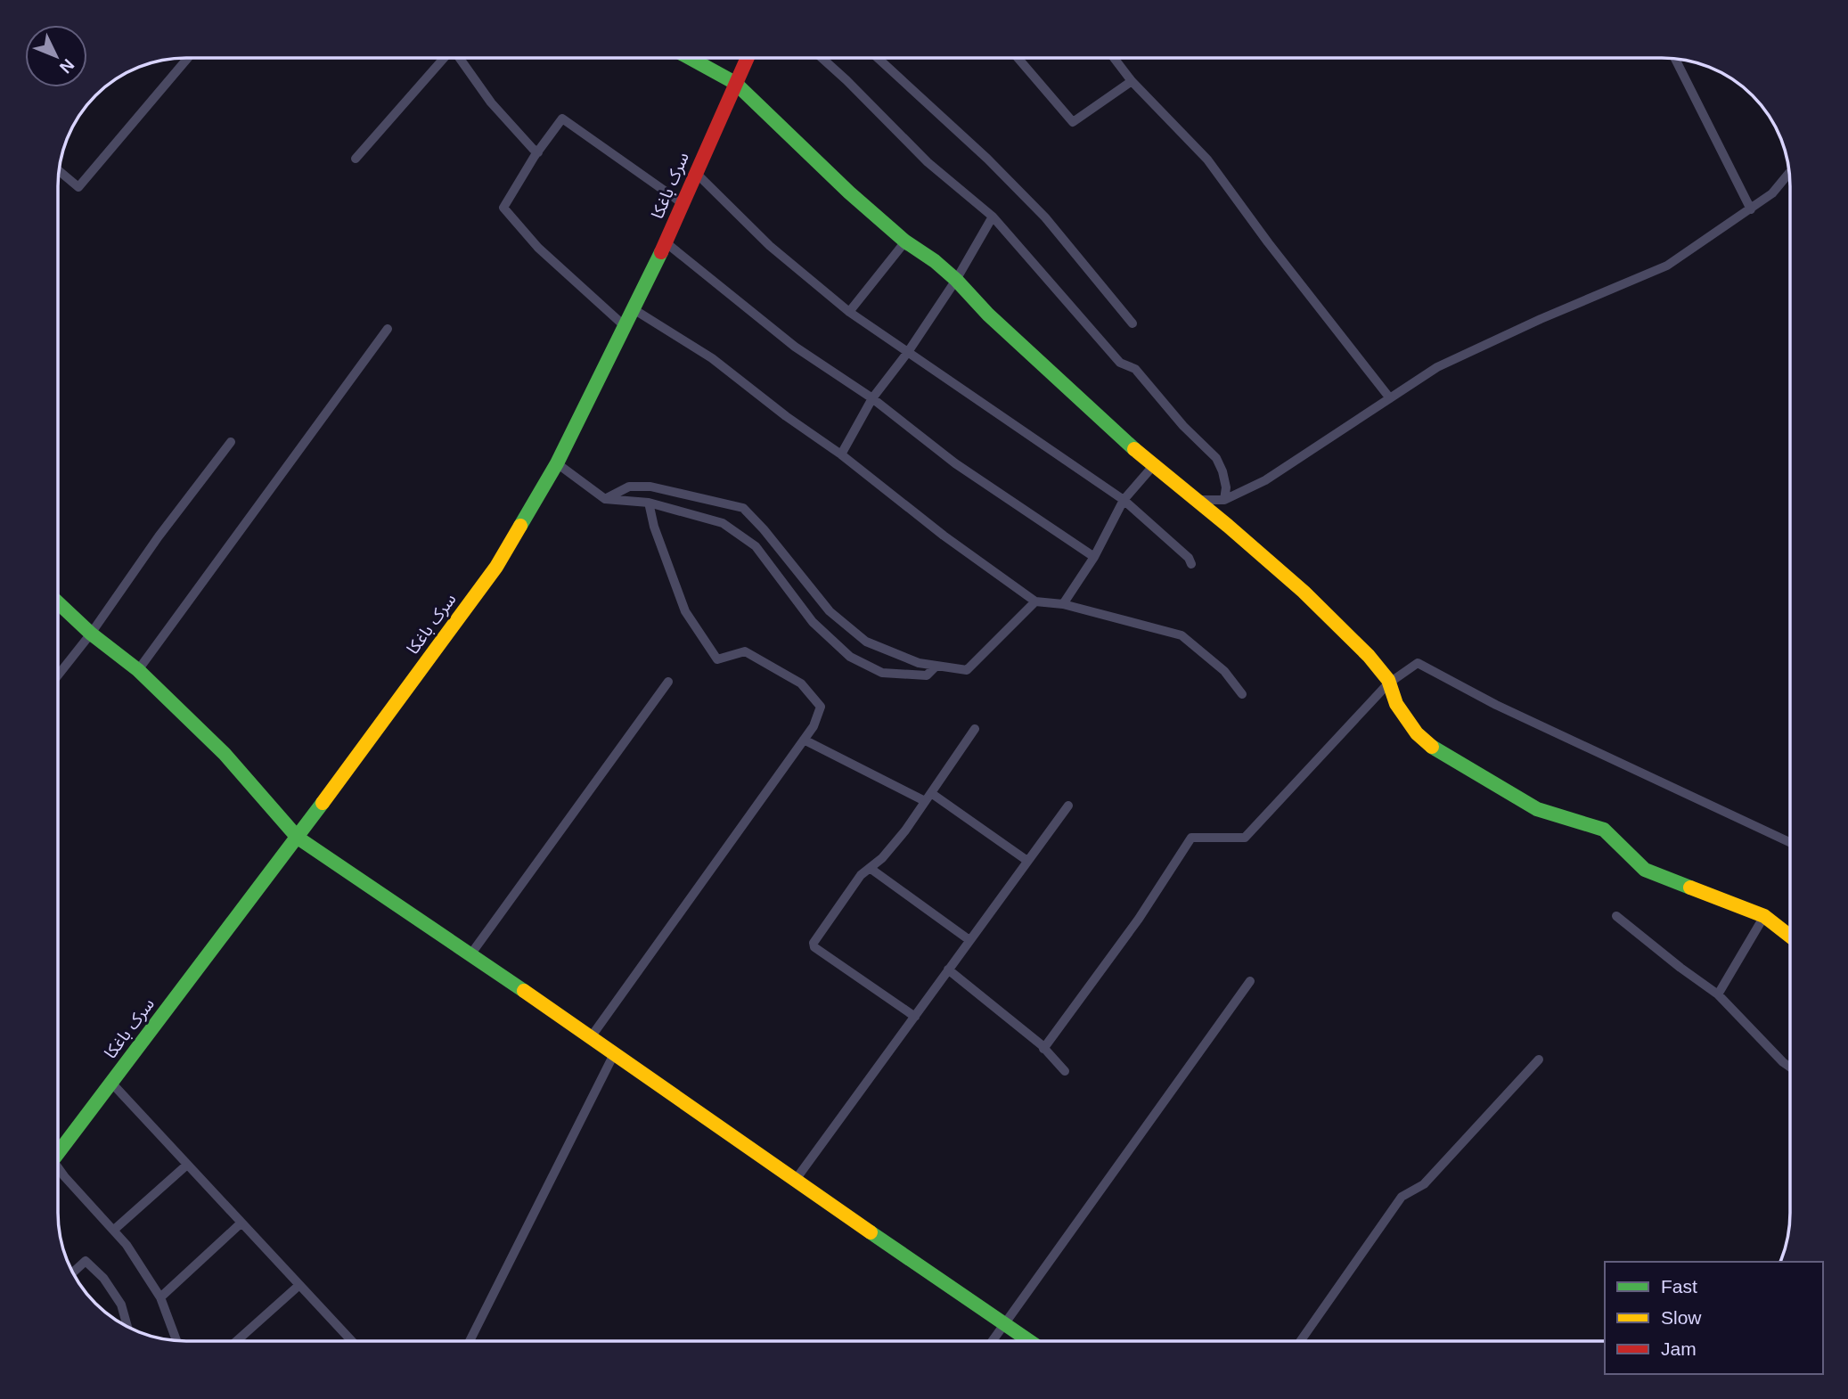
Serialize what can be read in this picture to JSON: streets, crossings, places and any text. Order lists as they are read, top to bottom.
{
  "streets": {
    "street": ["سرک باغکا"]
  },
  "legend": ["Fast", "Slow", "Jam"],
  "north": "bottom right"
}
